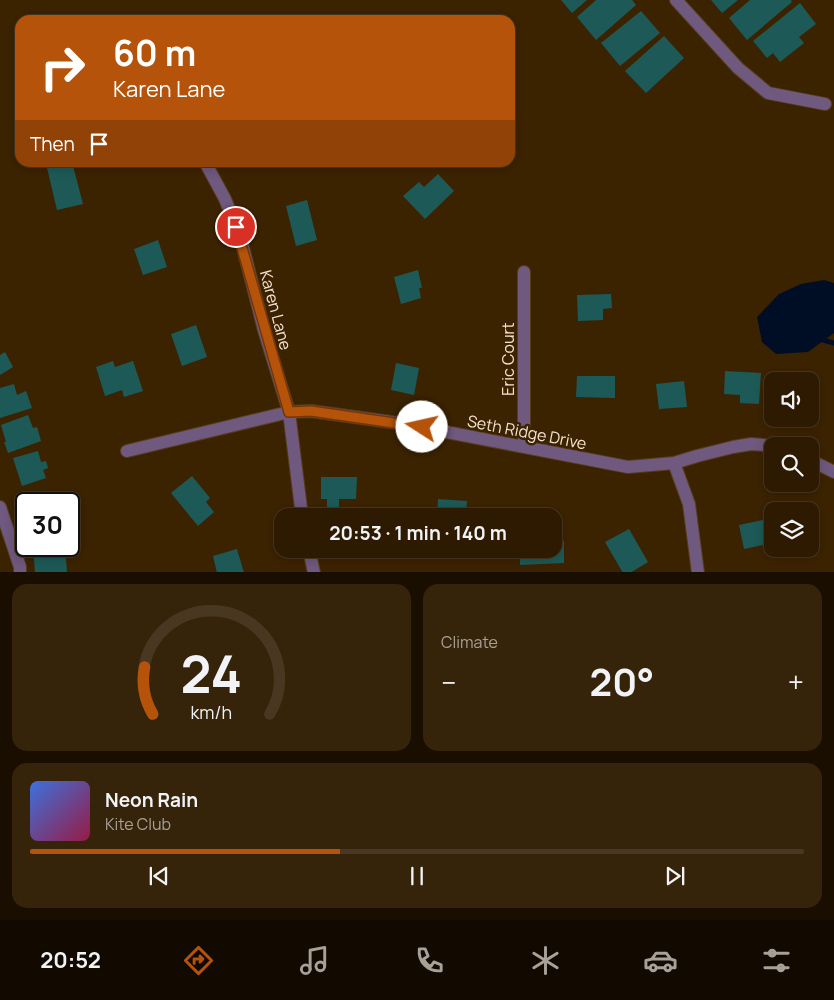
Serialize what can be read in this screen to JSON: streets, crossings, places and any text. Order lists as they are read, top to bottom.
{
  "streets": {
    "street": ["Karen Lane", "Eric Court", "Seth Ridge Drive"]
  },
  "crossings": [
    ["Karen Lane", "Seth Ridge Drive"],
    ["Eric Court", "Seth Ridge Drive"]
  ],
  "page": {
    "turn": ["60 m", "Karen Lane"],
    "then": "Then",
    "limit": "30",
    "trip": "20:53 · 1 min · 140 m",
    "tile": "Climate",
    "heat": ["−", "20°", "+"],
    "song": ["Neon Rain", "Kite Club"],
    "tabs": "20:52",
    "gauge": ["24", "km/h"]
  }
}
